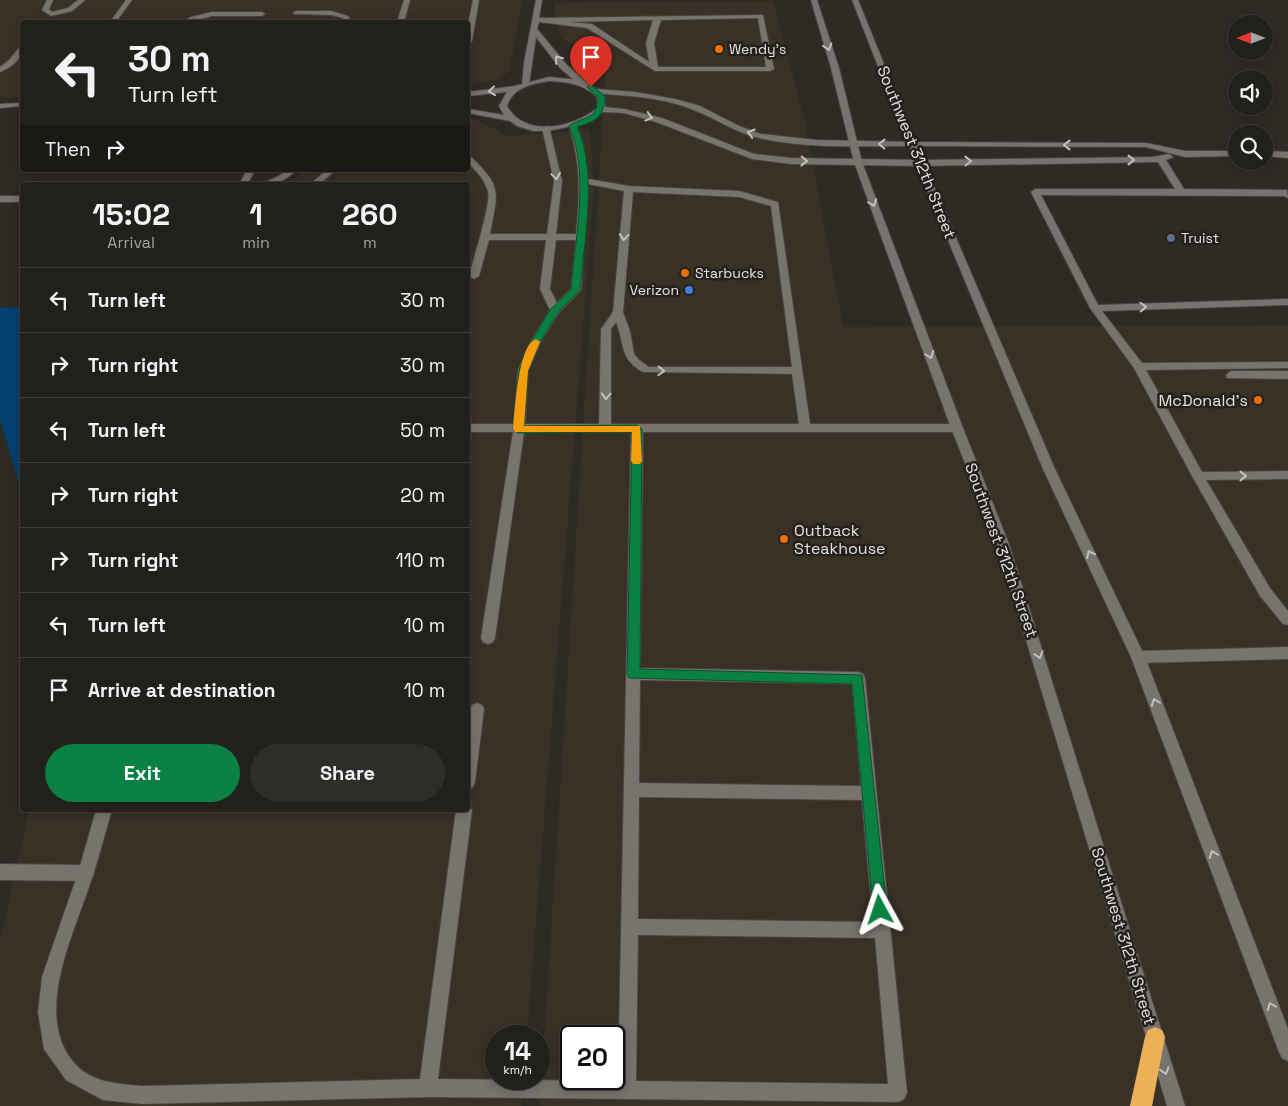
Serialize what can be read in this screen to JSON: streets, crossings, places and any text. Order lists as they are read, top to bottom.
{
  "streets": {
    "main road": ["Southwest 312th Street"]
  },
  "places": [
    "Wendy's",
    "Truist",
    "Starbucks",
    "Verizon",
    "McDonald's",
    "Outback Steakhouse"
  ],
  "north": "left",
  "page": {
    "turn": ["30 m", "Turn left"],
    "then": "Then",
    "eta": [
      "15:02",
      "Arrival",
      "1",
      "min",
      "260",
      "m"
    ],
    "list": [
      {
        "name": "Turn left",
        "value": "30 m"
      },
      {
        "name": "Turn right",
        "value": "30 m"
      },
      {
        "name": "Turn left",
        "value": "50 m"
      },
      {
        "name": "Turn right",
        "value": "20 m"
      },
      {
        "name": "Turn right",
        "value": "110 m"
      },
      {
        "name": "Turn left",
        "value": "10 m"
      },
      {
        "name": "Arrive at destination",
        "value": "10 m"
      }
    ],
    "buttons": ["Exit", "Share"],
    "speed": "14 km/h",
    "limit": "20"
  }
}
